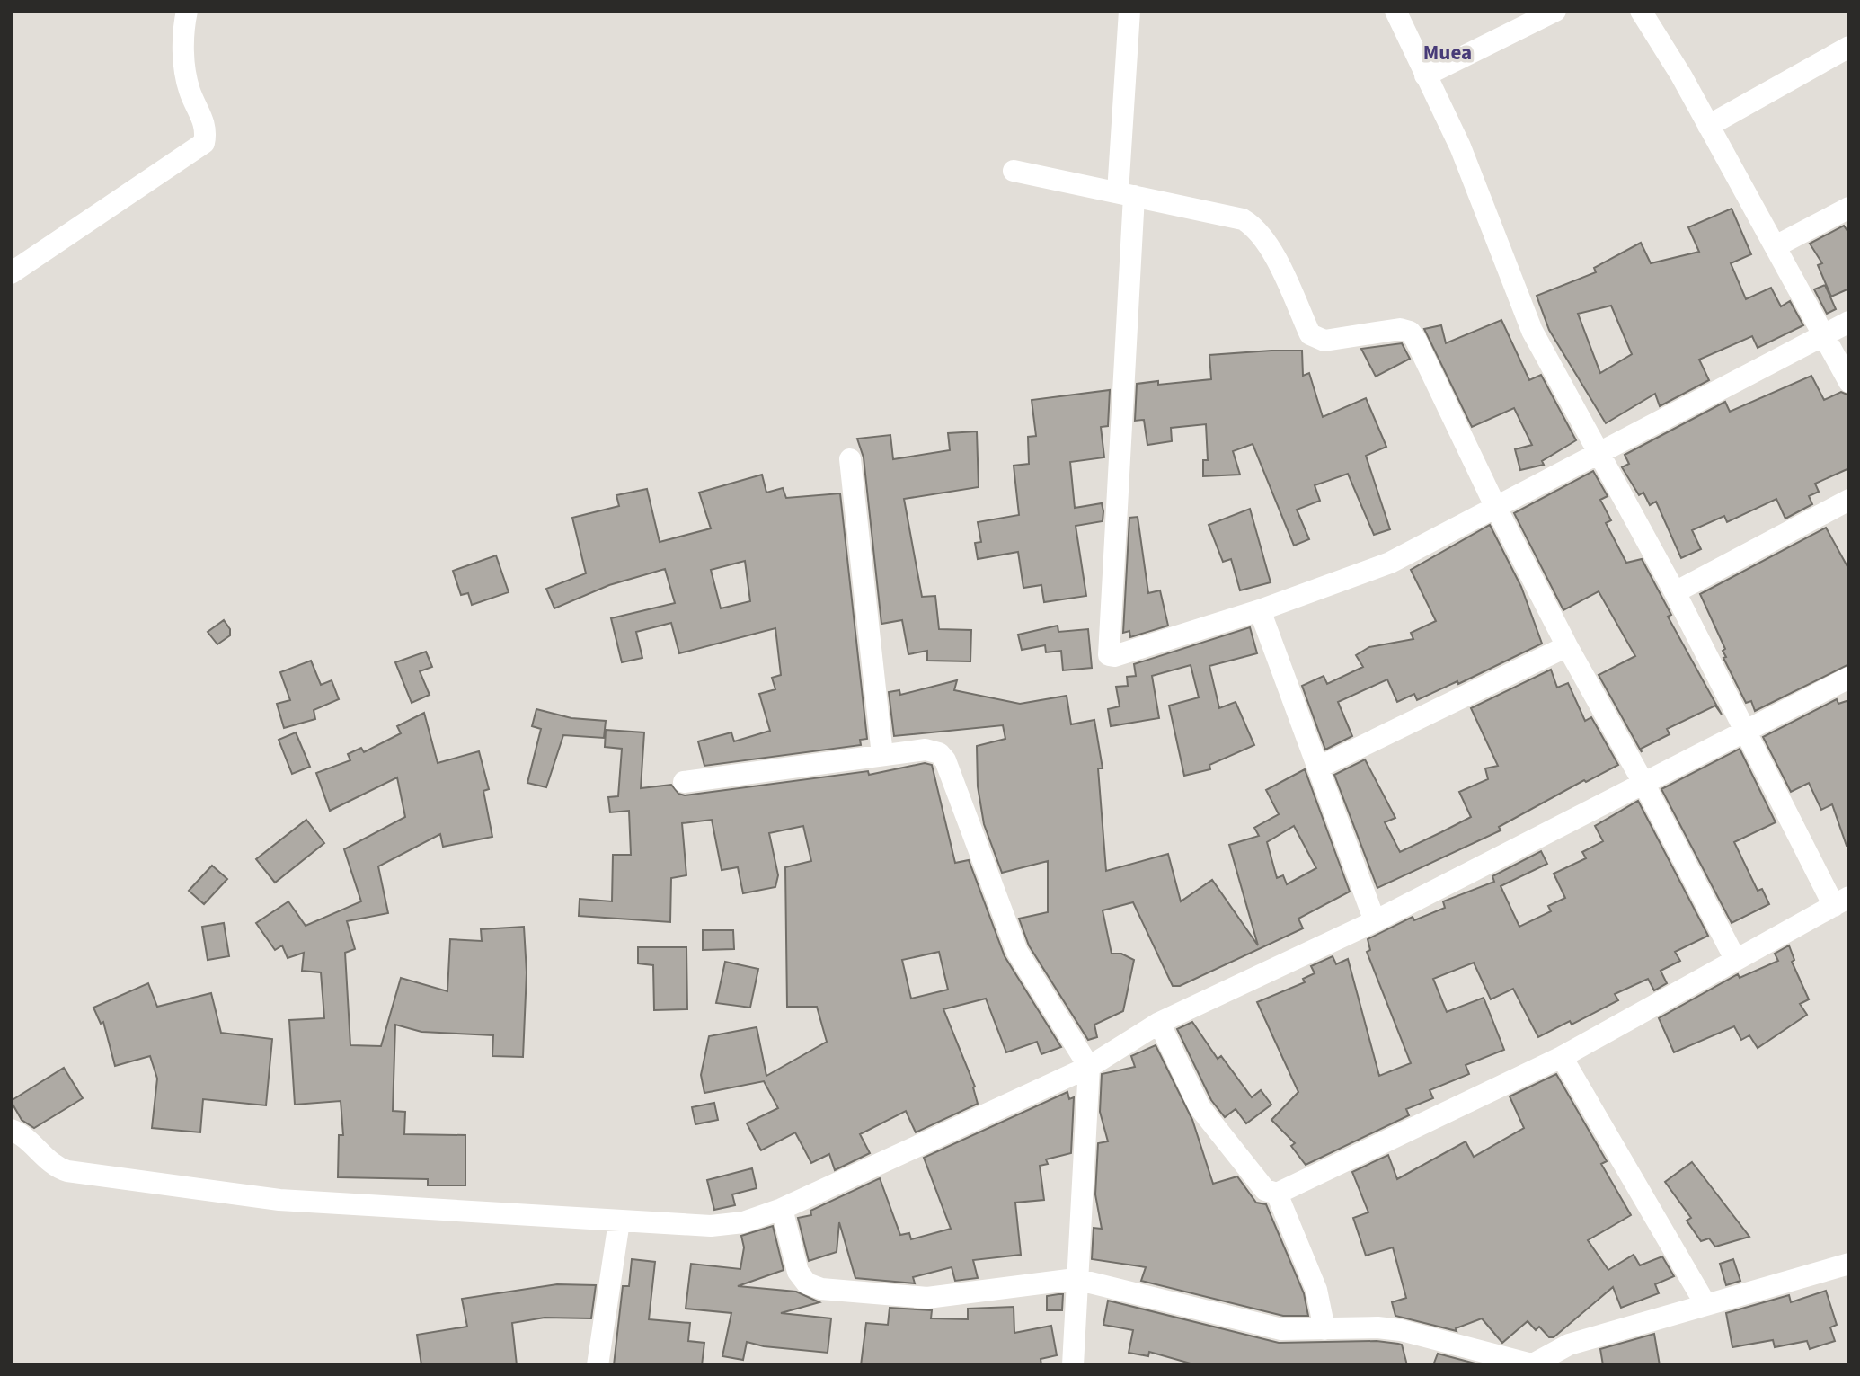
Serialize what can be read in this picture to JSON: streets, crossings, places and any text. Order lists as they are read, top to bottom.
{
  "districts": ["Muea"]
}
